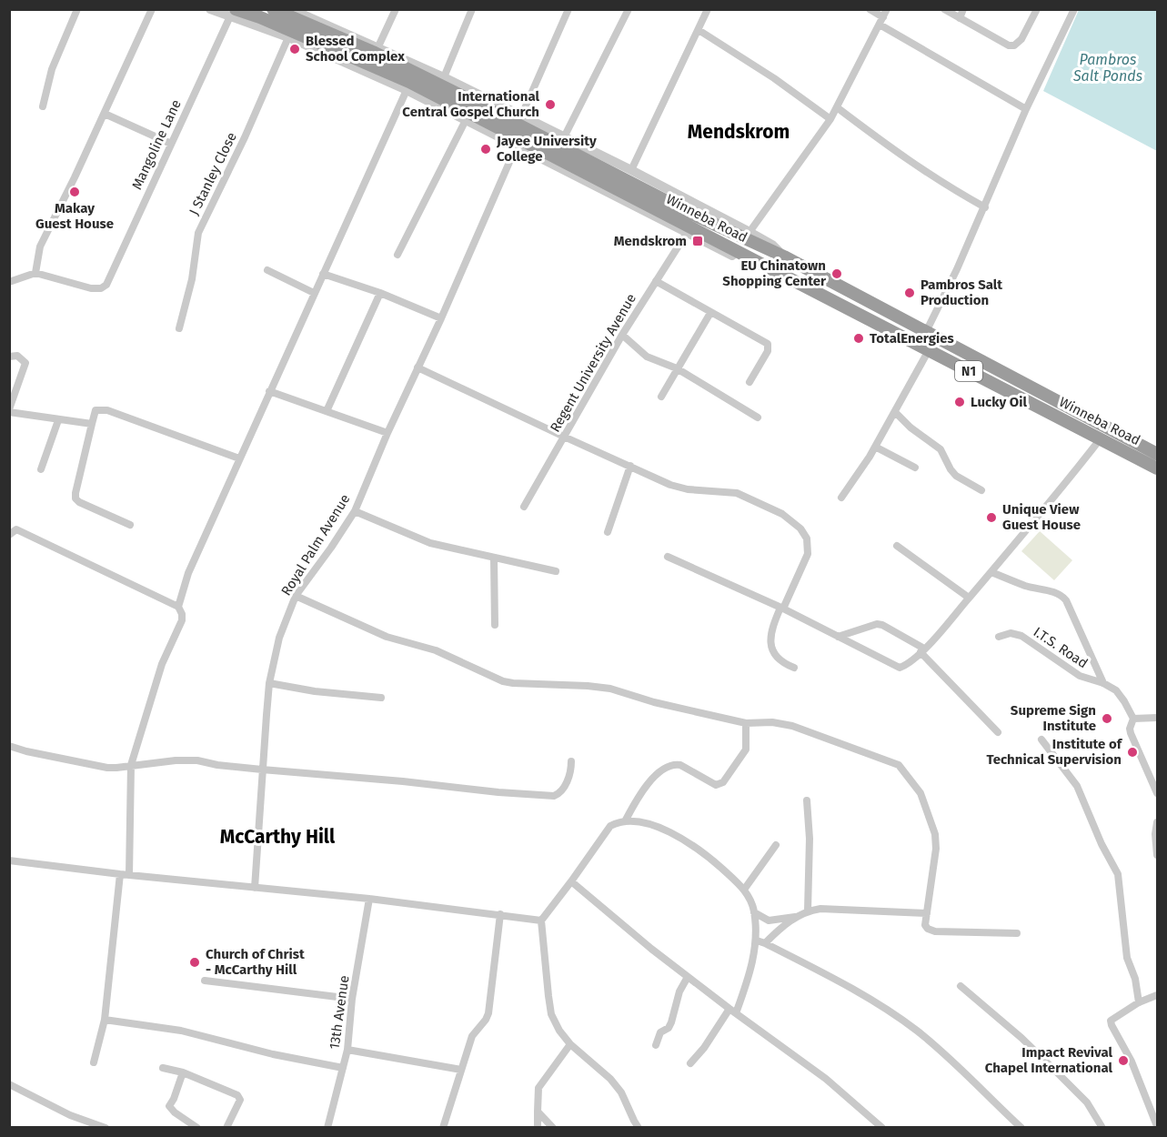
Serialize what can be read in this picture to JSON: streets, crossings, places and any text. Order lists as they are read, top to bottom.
{
  "streets": {
    "highway": ["Winneba Road", "N1"],
    "street": [
      "Mangoline Lane",
      "J Stanley Close",
      "Regent University Avenue",
      "Royal Palm Avenue",
      "I.T.S. Road",
      "13th Avenue"
    ]
  },
  "crossings": [
    ["Mangoline Lane", "Winneba Road"]
  ],
  "districts": ["Mendskrom", "McCarthy Hill"],
  "water": ["Pambros Salt Ponds"],
  "places": {
    "other": [
      "Blessed School Complex",
      "International Central Gospel Church",
      "Jayee University College",
      "Makay Guest House",
      "EU Chinatown Shopping Center",
      "Pambros Salt Production",
      "TotalEnergies",
      "Lucky Oil",
      "Unique View Guest House",
      "Supreme Sign Institute",
      "Institute of Technical Supervision",
      "Church of Christ - McCarthy Hill",
      "Impact Revival Chapel International"
    ],
    "transit": ["Mendskrom"]
  }
}
